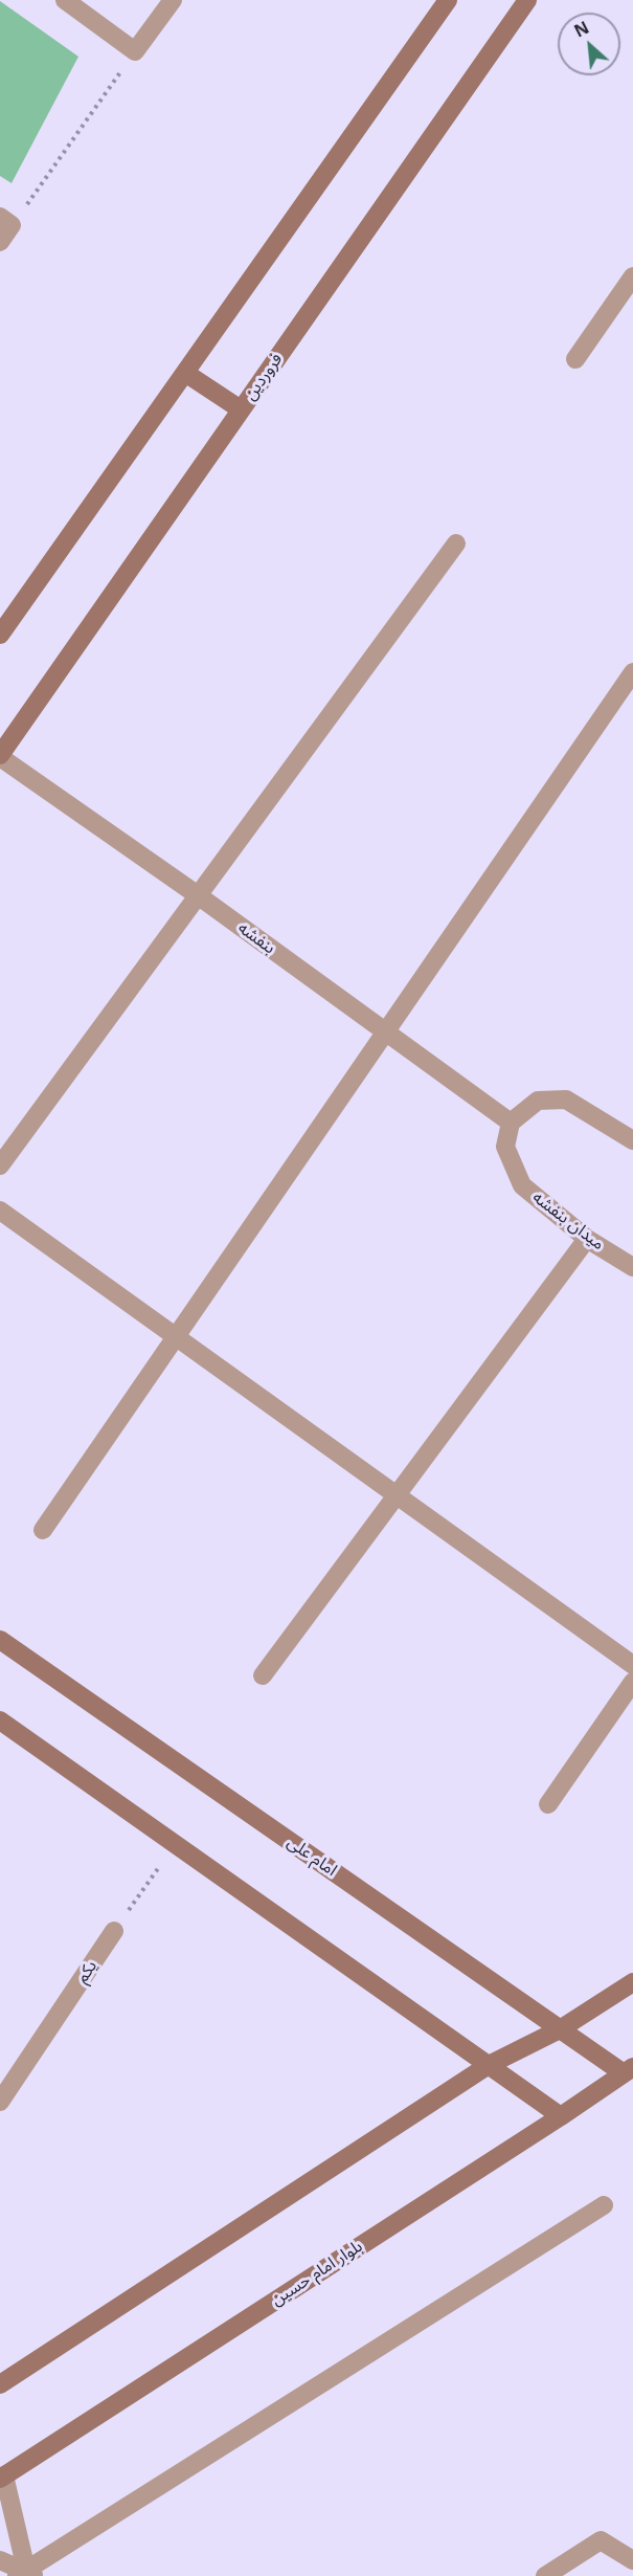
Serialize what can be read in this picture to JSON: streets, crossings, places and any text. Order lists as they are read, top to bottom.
{
  "streets": {
    "street": [
      "فروردین",
      "بنفشه",
      "میدان بنفشه",
      "امام علی",
      "یکم",
      "بلوار امام حسین"
    ]
  },
  "crossings": [
    ["فروردین", "بنفشه"],
    ["بنفشه", "میدان بنفشه"],
    ["امام علی", "بلوار امام حسین"]
  ],
  "north": "top left"
}
